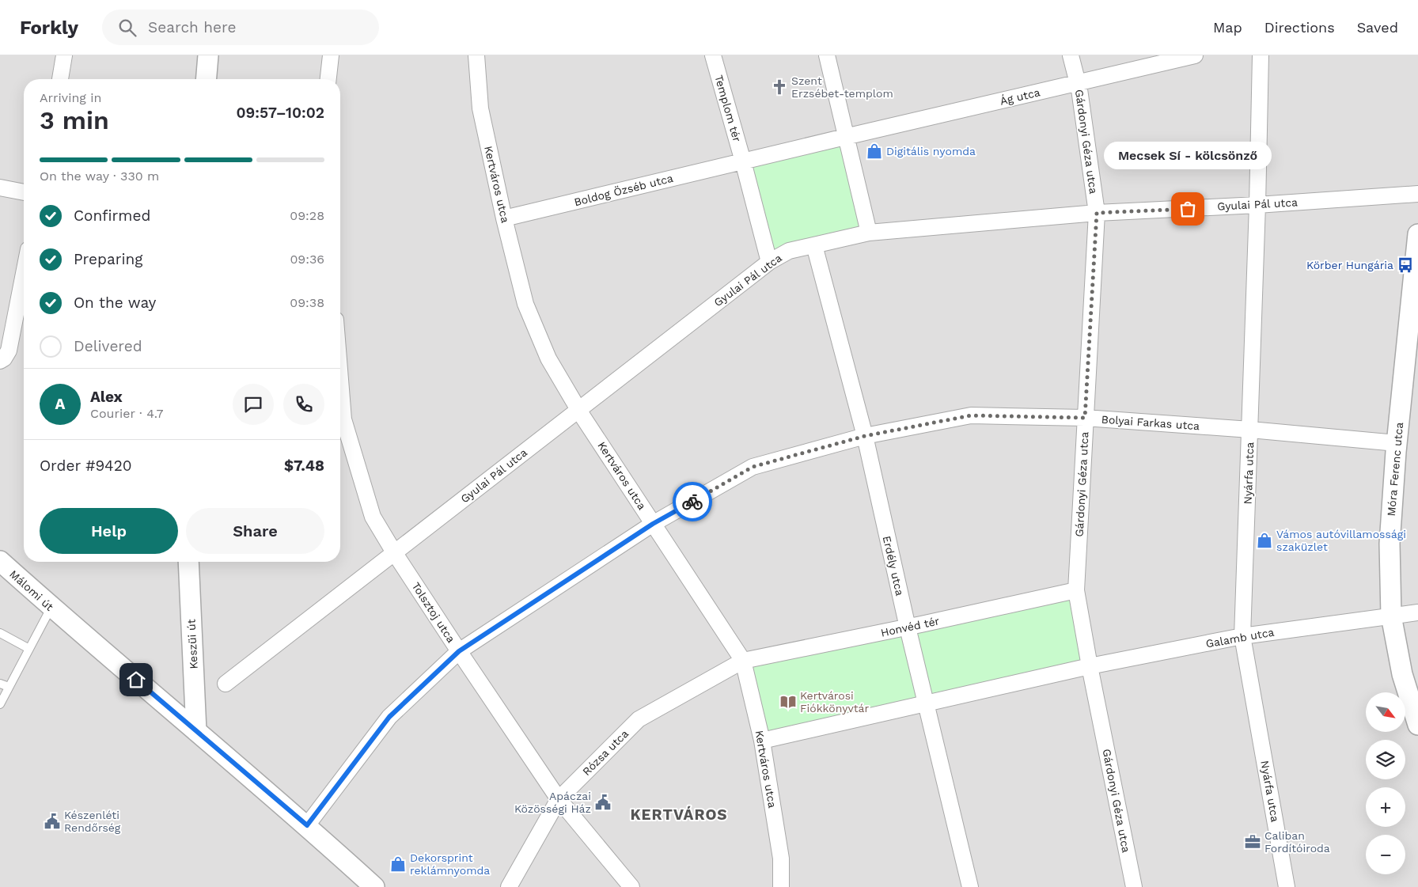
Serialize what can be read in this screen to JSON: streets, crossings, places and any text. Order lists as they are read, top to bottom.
{
  "streets": {
    "street": [
      "Ág utca",
      "Templom tér",
      "Gárdonyi Géza utca",
      "Kertváros utca",
      "Boldog Özséb utca",
      "Gyulai Pál utca",
      "Bolyai Farkas utca",
      "Móra Ferenc utca",
      "Nyárfa utca",
      "Erdély utca",
      "Málomi út",
      "Tolsztoj utca",
      "Honvéd tér",
      "Galamb utca",
      "Keszüi út",
      "Rózsa utca"
    ]
  },
  "crossings": [
    ["Ág utca", "Gárdonyi Géza utca"],
    ["Templom tér", "Boldog Özséb utca"],
    ["Templom tér", "Gyulai Pál utca"],
    ["Gárdonyi Géza utca", "Gyulai Pál utca"],
    ["Gárdonyi Géza utca", "Bolyai Farkas utca"],
    ["Gárdonyi Géza utca", "Honvéd tér"],
    ["Gárdonyi Géza utca", "Galamb utca"],
    ["Kertváros utca", "Boldog Özséb utca"],
    ["Kertváros utca", "Gyulai Pál utca"],
    ["Kertváros utca", "Bolyai Farkas utca"],
    ["Kertváros utca", "Honvéd tér"],
    ["Kertváros utca", "Rózsa utca"],
    ["Gyulai Pál utca", "Nyárfa utca"],
    ["Gyulai Pál utca", "Erdély utca"],
    ["Gyulai Pál utca", "Tolsztoj utca"],
    ["Bolyai Farkas utca", "Móra Ferenc utca"],
    ["Bolyai Farkas utca", "Nyárfa utca"],
    ["Bolyai Farkas utca", "Erdély utca"],
    ["Bolyai Farkas utca", "Málomi út"],
    ["Bolyai Farkas utca", "Tolsztoj utca"],
    ["Móra Ferenc utca", "Galamb utca"],
    ["Nyárfa utca", "Galamb utca"],
    ["Erdély utca", "Honvéd tér"],
    ["Málomi út", "Keszüi út"],
    ["Tolsztoj utca", "Rózsa utca"],
    ["Honvéd tér", "Rózsa utca"]
  ],
  "districts": ["KERTVÁROS"],
  "places": {
    "church": ["Szent Erzsébet-templom"],
    "shop": ["Digitális nyomda", "Vámos autóvillamossági szaküzlet", "Dekorsprint reklámnyomda"],
    "other": ["Mecsek Sí - kölcsönző"],
    "bus stop": ["Körber Hungária"],
    "library": ["Kertvárosi Fiókkönyvtár"],
    "public building": ["Apáczai Közösségi Ház", "Készenléti Rendőrség"],
    "office": ["Caliban Fordítóiroda"]
  },
  "north": "bottom right",
  "page": {
    "header": "Forkly",
    "search": "Search here",
    "nav": ["Map", "Directions", "Saved"],
    "heading": ["3 min", "Arriving in", "09:57–10:02"],
    "panel": [
      "Alex",
      "Courier · 4.7",
      "Order #9420",
      "$7.48"
    ],
    "bubble": "Mecsek Sí - kölcsönző",
    "bar": "On the way · 330 m",
    "list": [
      ["Confirmed", "09:28"],
      ["Preparing", "09:36"],
      ["On the way", "09:38"],
      "Delivered"
    ],
    "round": "A",
    "buttons": ["Help", "Share"],
    "map_buttons": ["+", "−"]
  }
}
